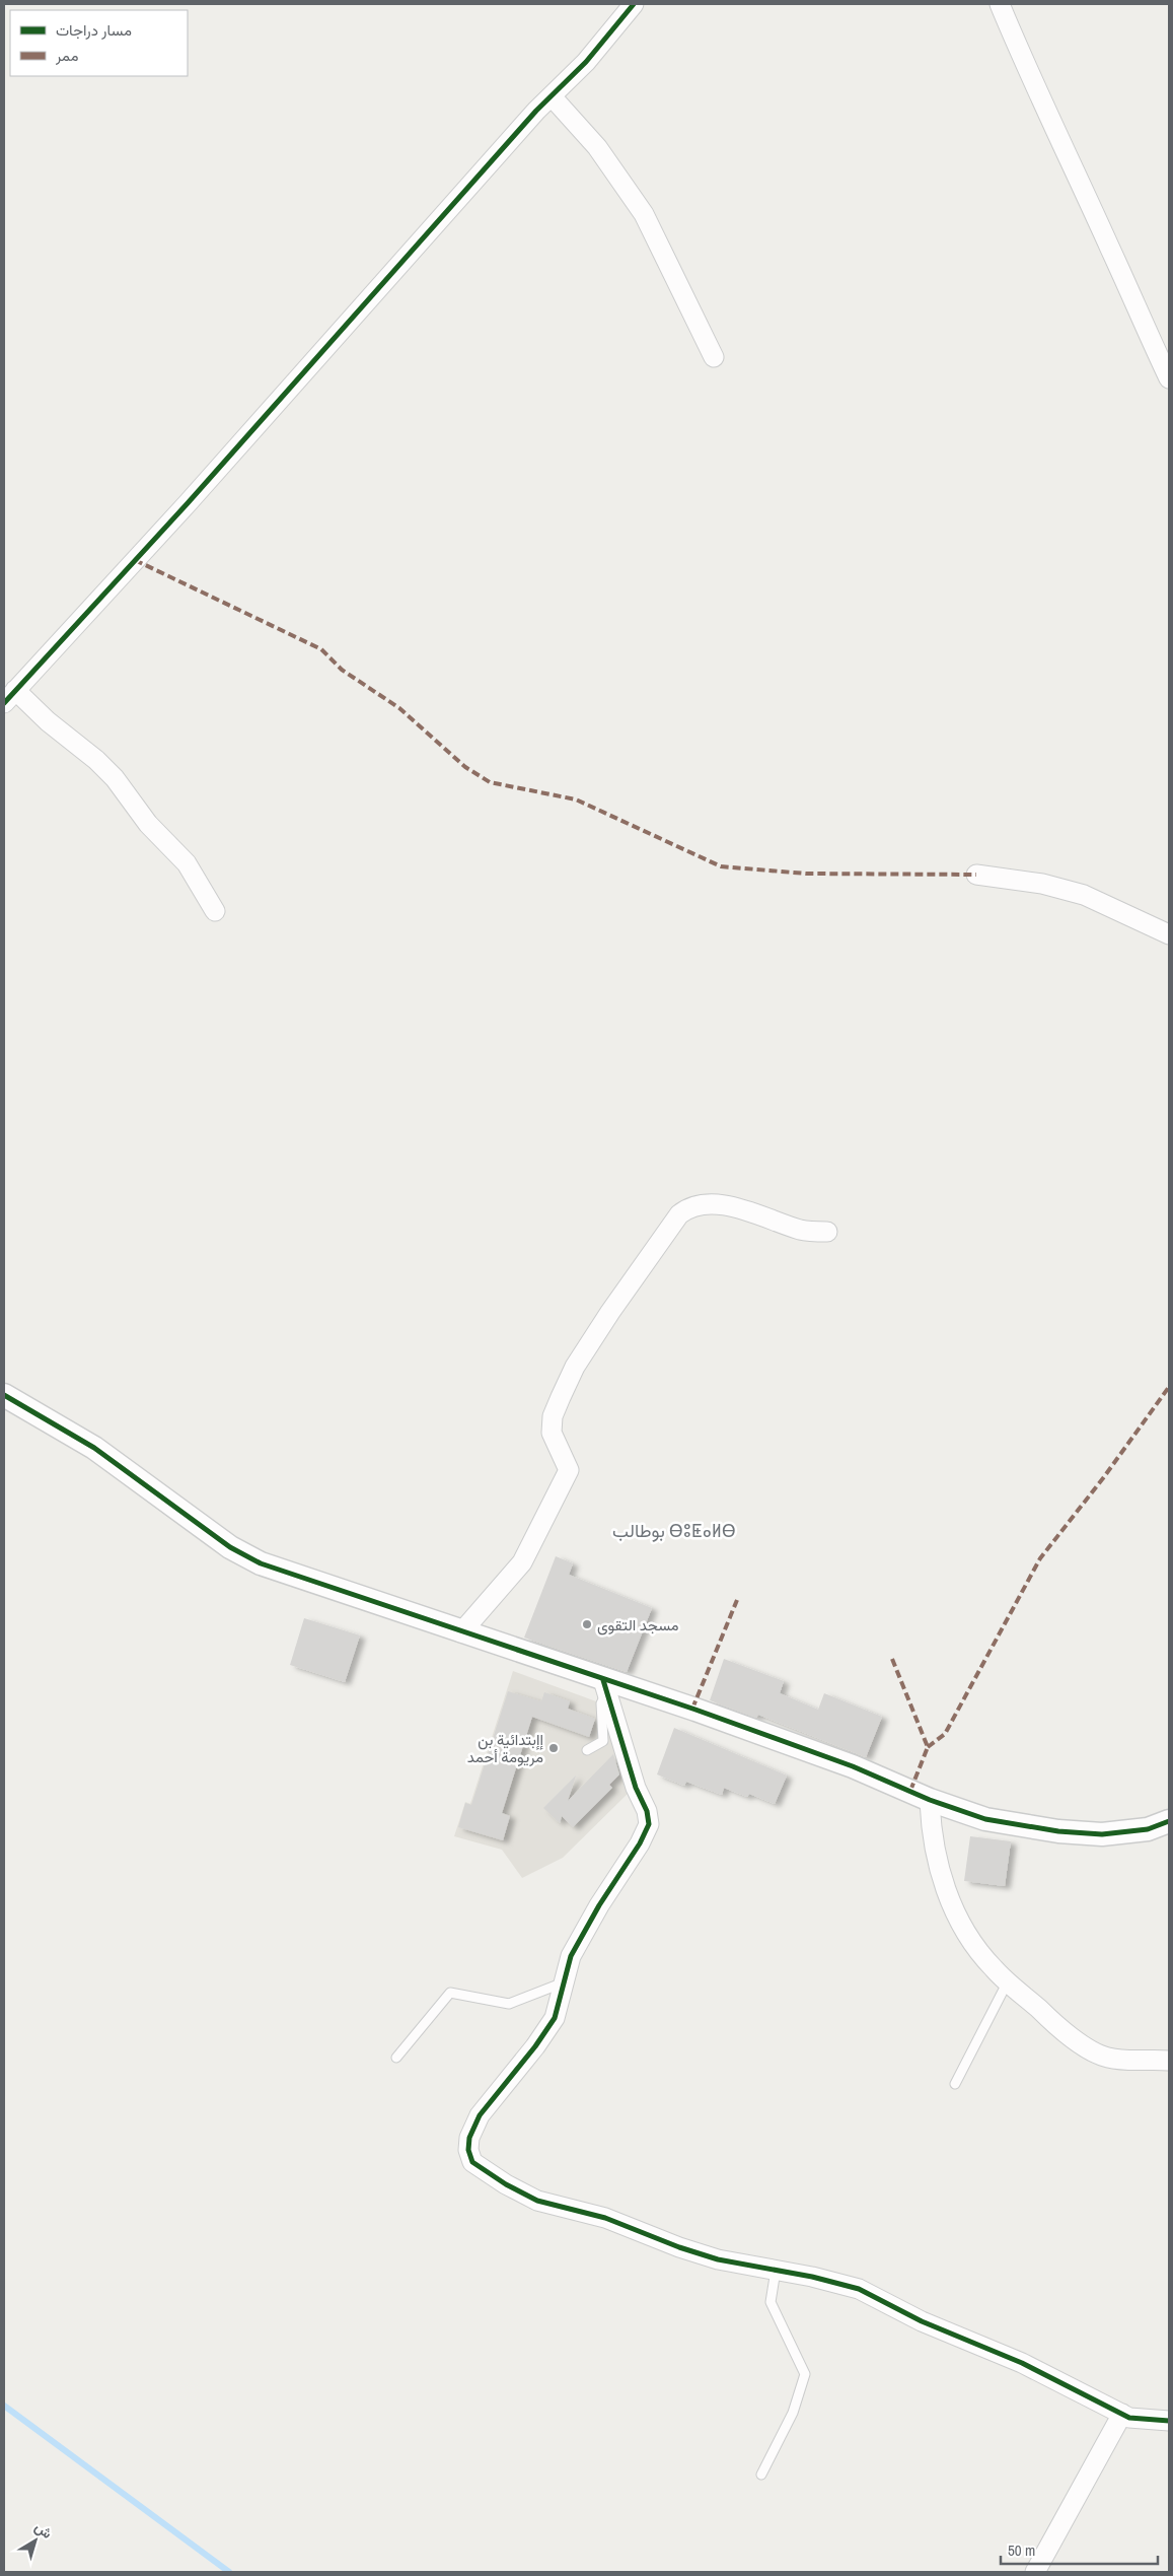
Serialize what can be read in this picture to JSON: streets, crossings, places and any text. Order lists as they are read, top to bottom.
{
  "districts": ["بوطالب ⴱⵓⵟⴰⵍⴱ"],
  "places": ["مسجد التقوى", "إإبتدائية بن مريومة أحمد"],
  "legend": ["مسار دراجات", "ممر"],
  "scale_bar": "50 m",
  "north": "top right"
}
